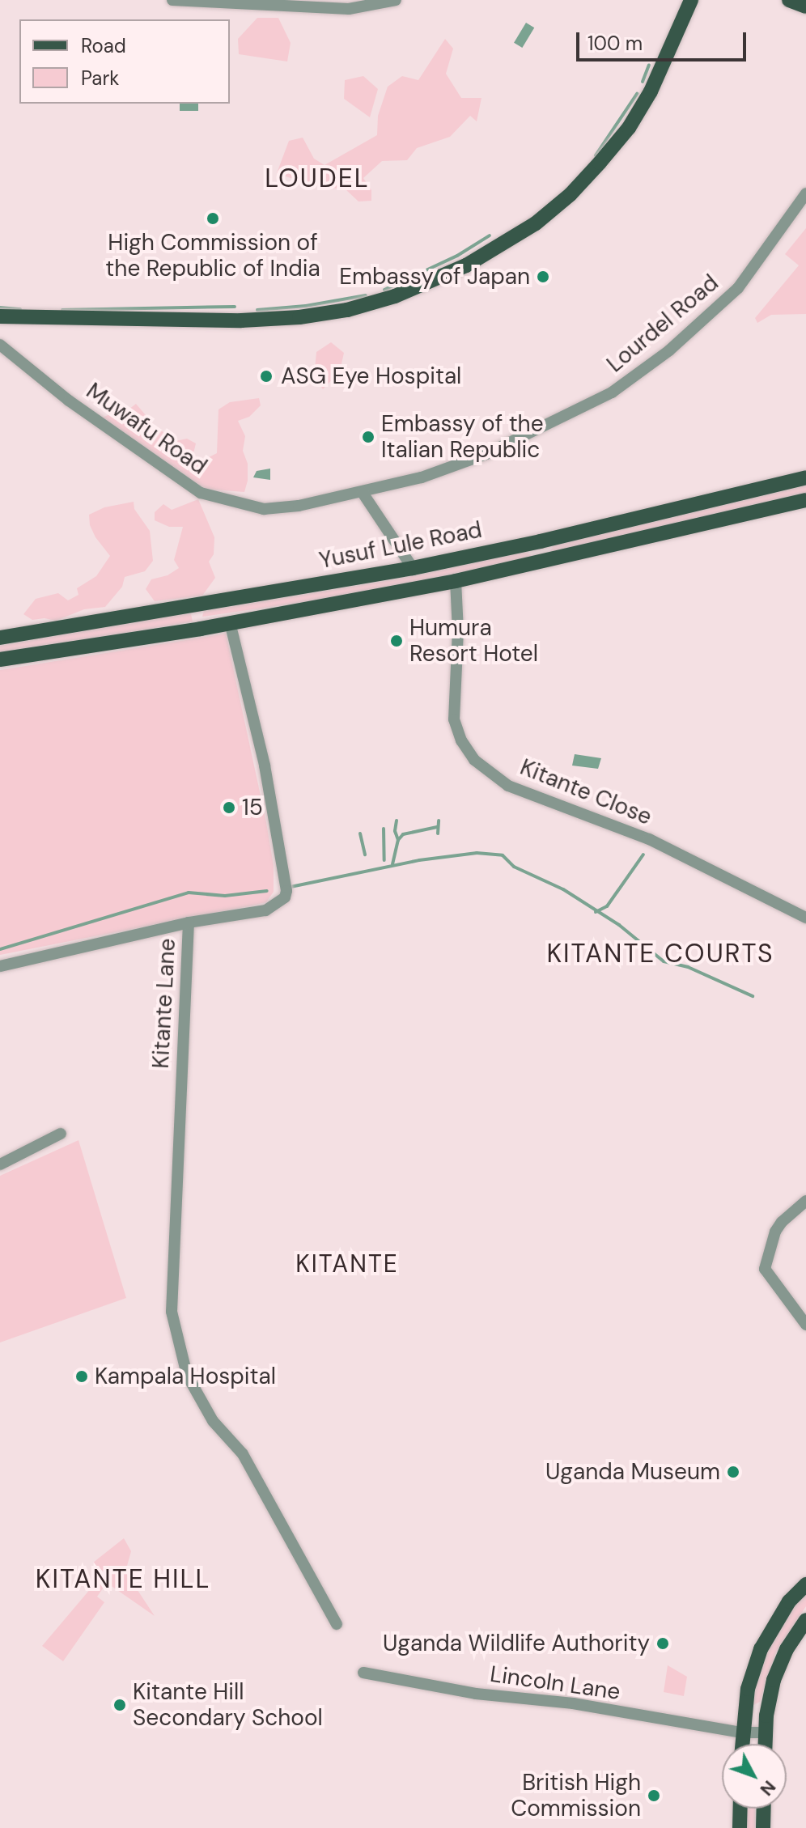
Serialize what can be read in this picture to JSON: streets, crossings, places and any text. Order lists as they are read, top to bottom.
{
  "streets": {
    "main road": ["Yusuf Lule Road"],
    "street": [
      "Lourdel Road",
      "Muwafu Road",
      "Kitante Close",
      "Kitante Lane",
      "Lincoln Lane"
    ]
  },
  "crossings": [
    ["Lourdel Road", "Muwafu Road"],
    ["Yusuf Lule Road", "Kitante Close"],
    ["Yusuf Lule Road", "Kitante Lane"]
  ],
  "districts": [
    "LOUDEL",
    "KITANTE COURTS",
    "KITANTE",
    "KITANTE HILL"
  ],
  "places": [
    "High Commission of the Republic of India",
    "Embassy of Japan",
    "ASG Eye Hospital",
    "Embassy of the Italian Republic",
    "Humura Resort Hotel",
    "15",
    "Kampala Hospital",
    "Uganda Museum",
    "Uganda Wildlife Authority",
    "Kitante Hill Secondary School",
    "British High Commission"
  ],
  "legend": ["Road", "Park"],
  "scale_bar": "100 m",
  "north": "bottom right"
}
